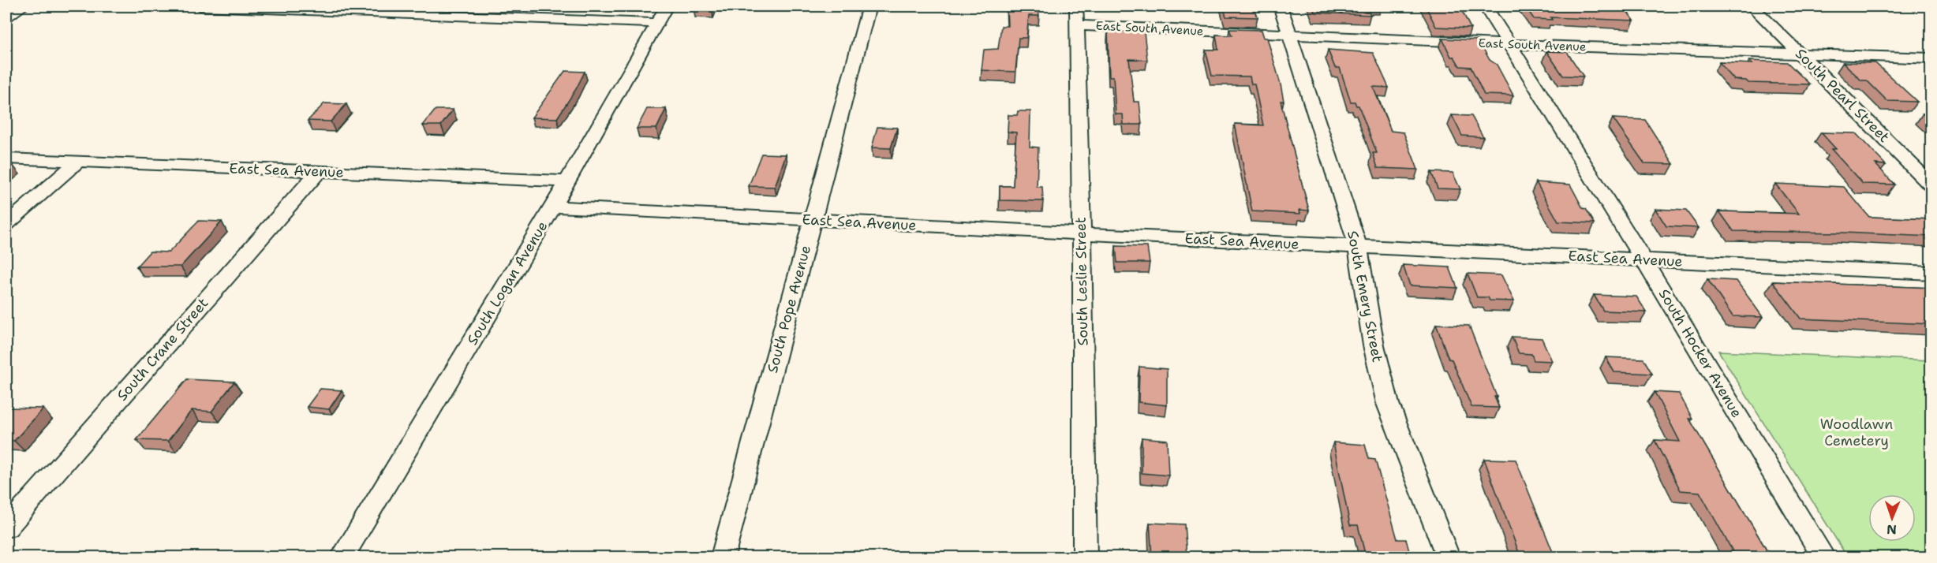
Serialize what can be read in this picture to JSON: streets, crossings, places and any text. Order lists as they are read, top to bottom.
{
  "streets": {
    "street": [
      "East South Avenue",
      "South Pearl Street",
      "East Sea Avenue",
      "South Leslie Street",
      "South Logan Avenue",
      "South Emery Street",
      "South Pope Avenue",
      "South Crane Street",
      "South Hocker Avenue"
    ]
  },
  "crossings": [
    ["East South Avenue", "South Pearl Street"],
    ["East South Avenue", "South Leslie Street"],
    ["East South Avenue", "South Emery Street"],
    ["East South Avenue", "South Hocker Avenue"],
    ["East Sea Avenue", "South Leslie Street"],
    ["East Sea Avenue", "South Logan Avenue"],
    ["East Sea Avenue", "South Emery Street"],
    ["East Sea Avenue", "South Pope Avenue"],
    ["East Sea Avenue", "South Crane Street"],
    ["East Sea Avenue", "South Hocker Avenue"]
  ],
  "parks": ["Woodlawn Cemetery"],
  "north": "bottom"
}
